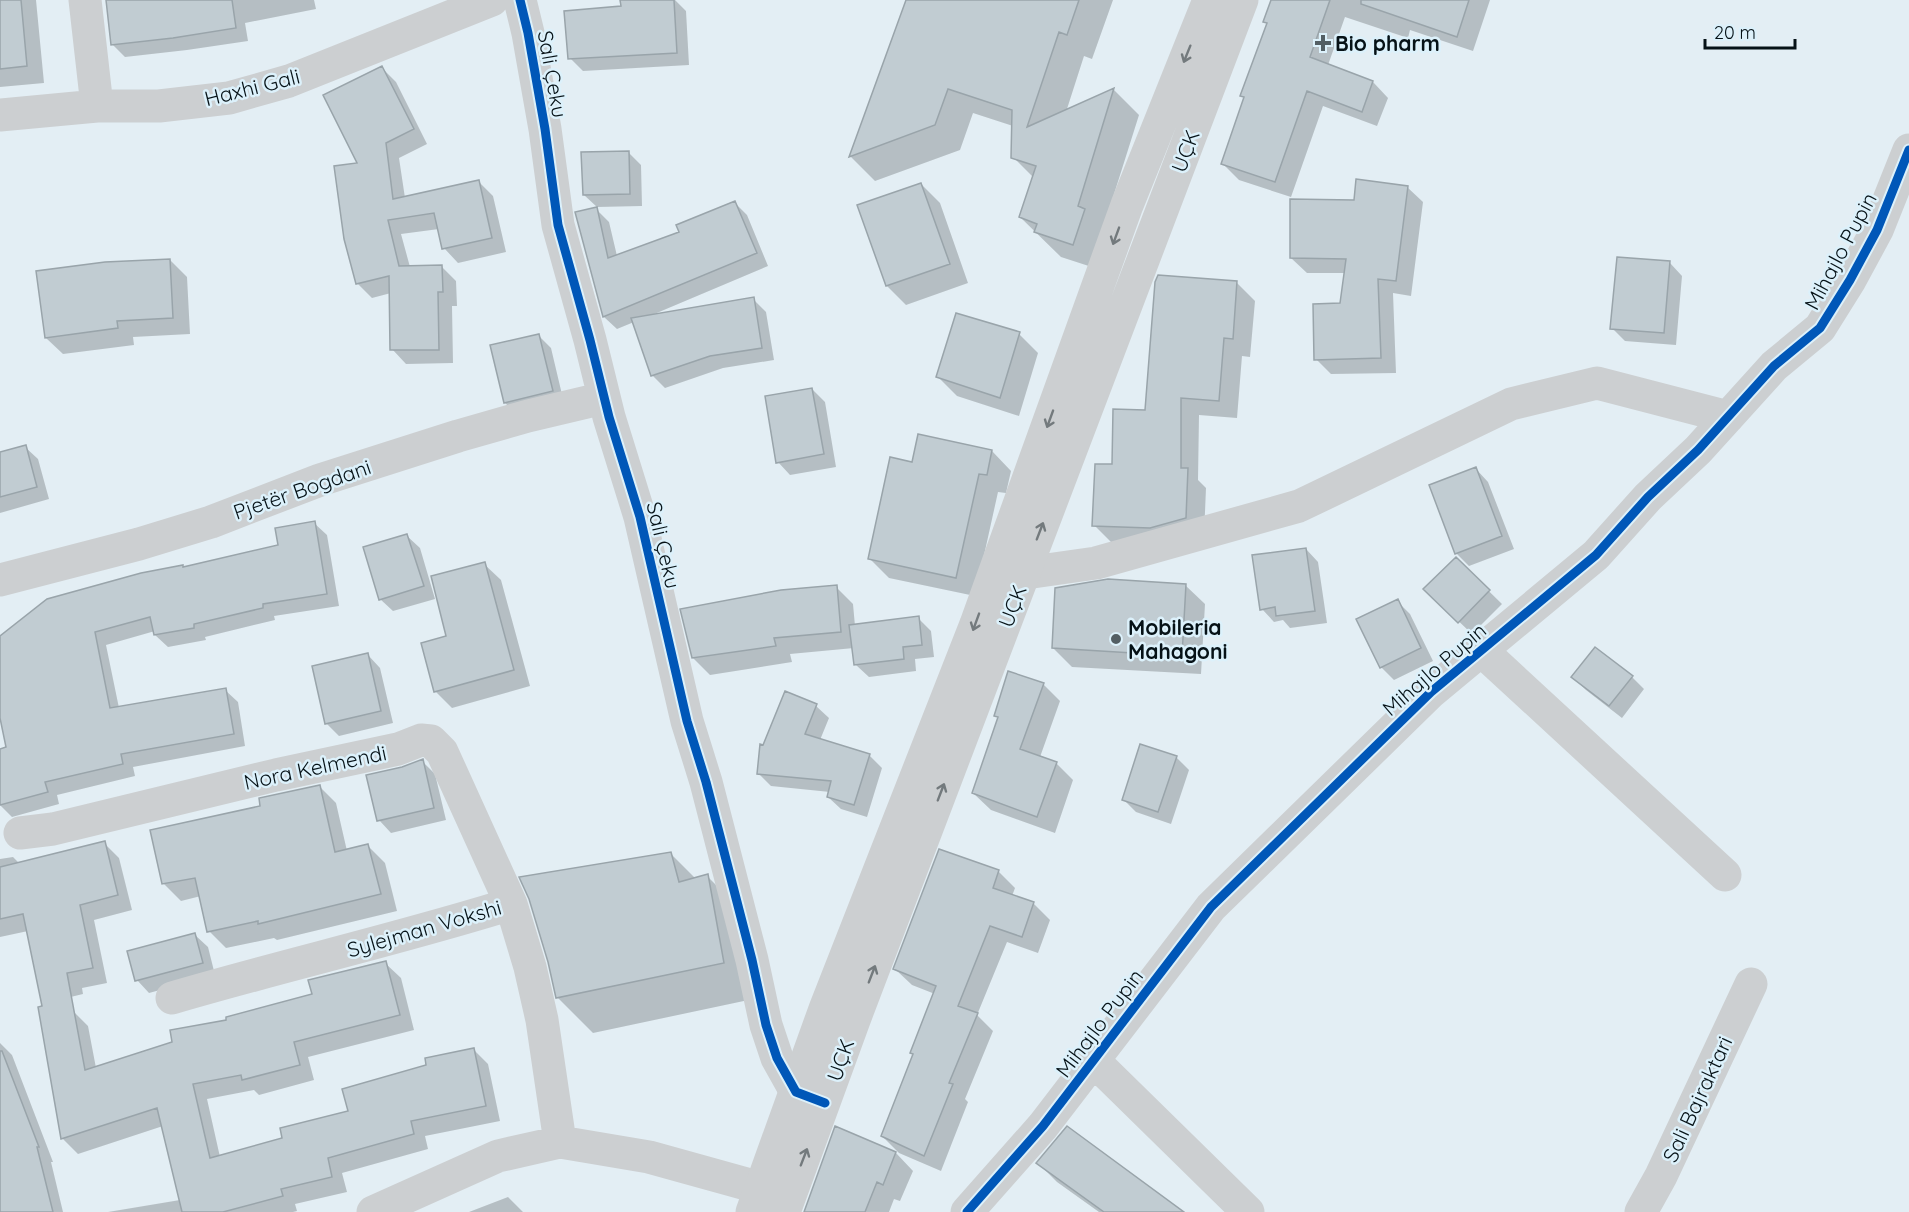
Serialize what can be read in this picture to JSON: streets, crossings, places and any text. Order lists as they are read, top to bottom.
{
  "streets": {
    "street": [
      "Sali Çeku",
      "Haxhi Gali",
      "UÇK",
      "Mihajlo Pupin",
      "Pjetër Bogdani",
      "Nora Kelmendi",
      "Sylejman Vokshi",
      "Sali Bajraktari"
    ]
  },
  "crossings": [
    ["Sali Çeku", "UÇK"],
    ["Sali Çeku", "Pjetër Bogdani"],
    ["Nora Kelmendi", "Sylejman Vokshi"]
  ],
  "places": {
    "health": ["Bio pharm"],
    "other": ["Mobileria Mahagoni"]
  },
  "scale_bar": "20 m"
}
